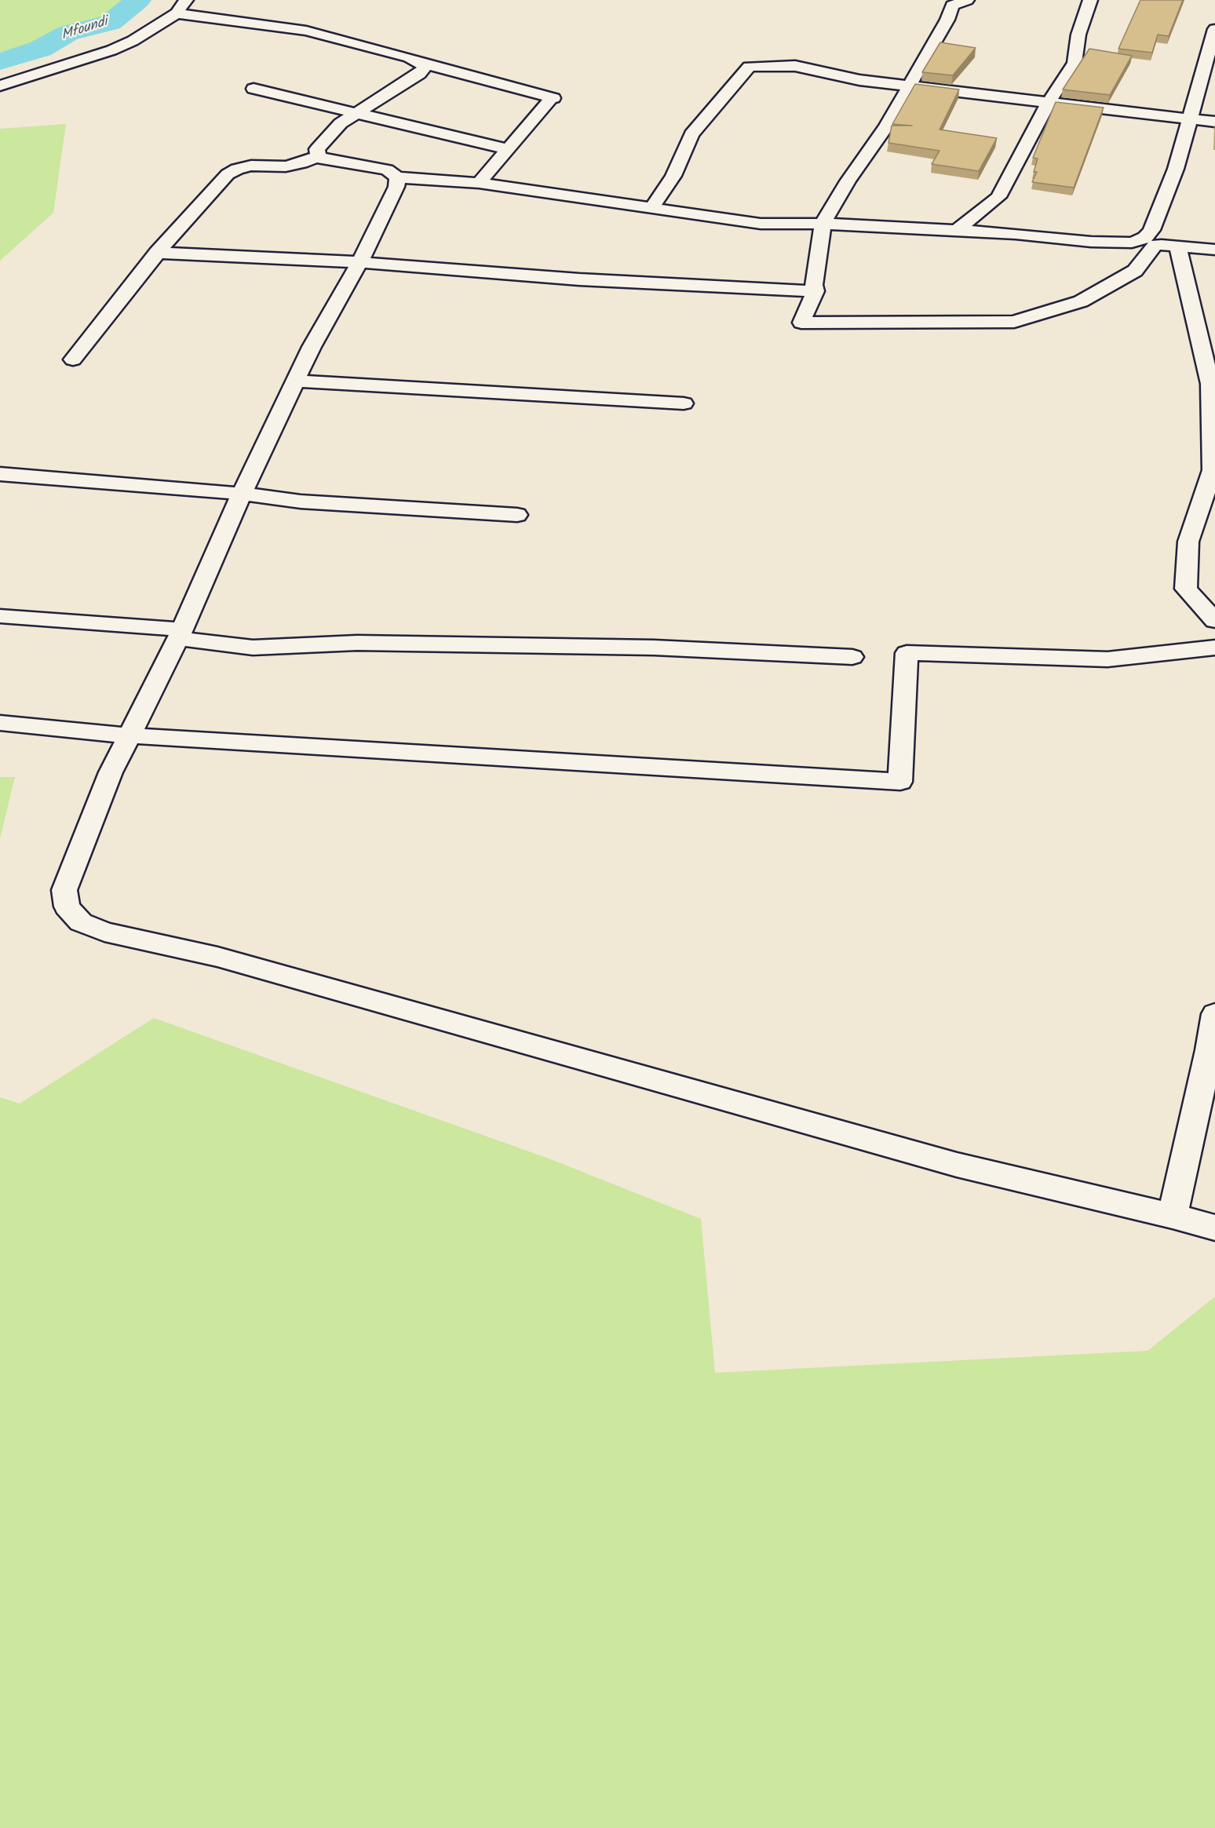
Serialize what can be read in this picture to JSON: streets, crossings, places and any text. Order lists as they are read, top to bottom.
{
  "water": ["Mfoundi"]
}
